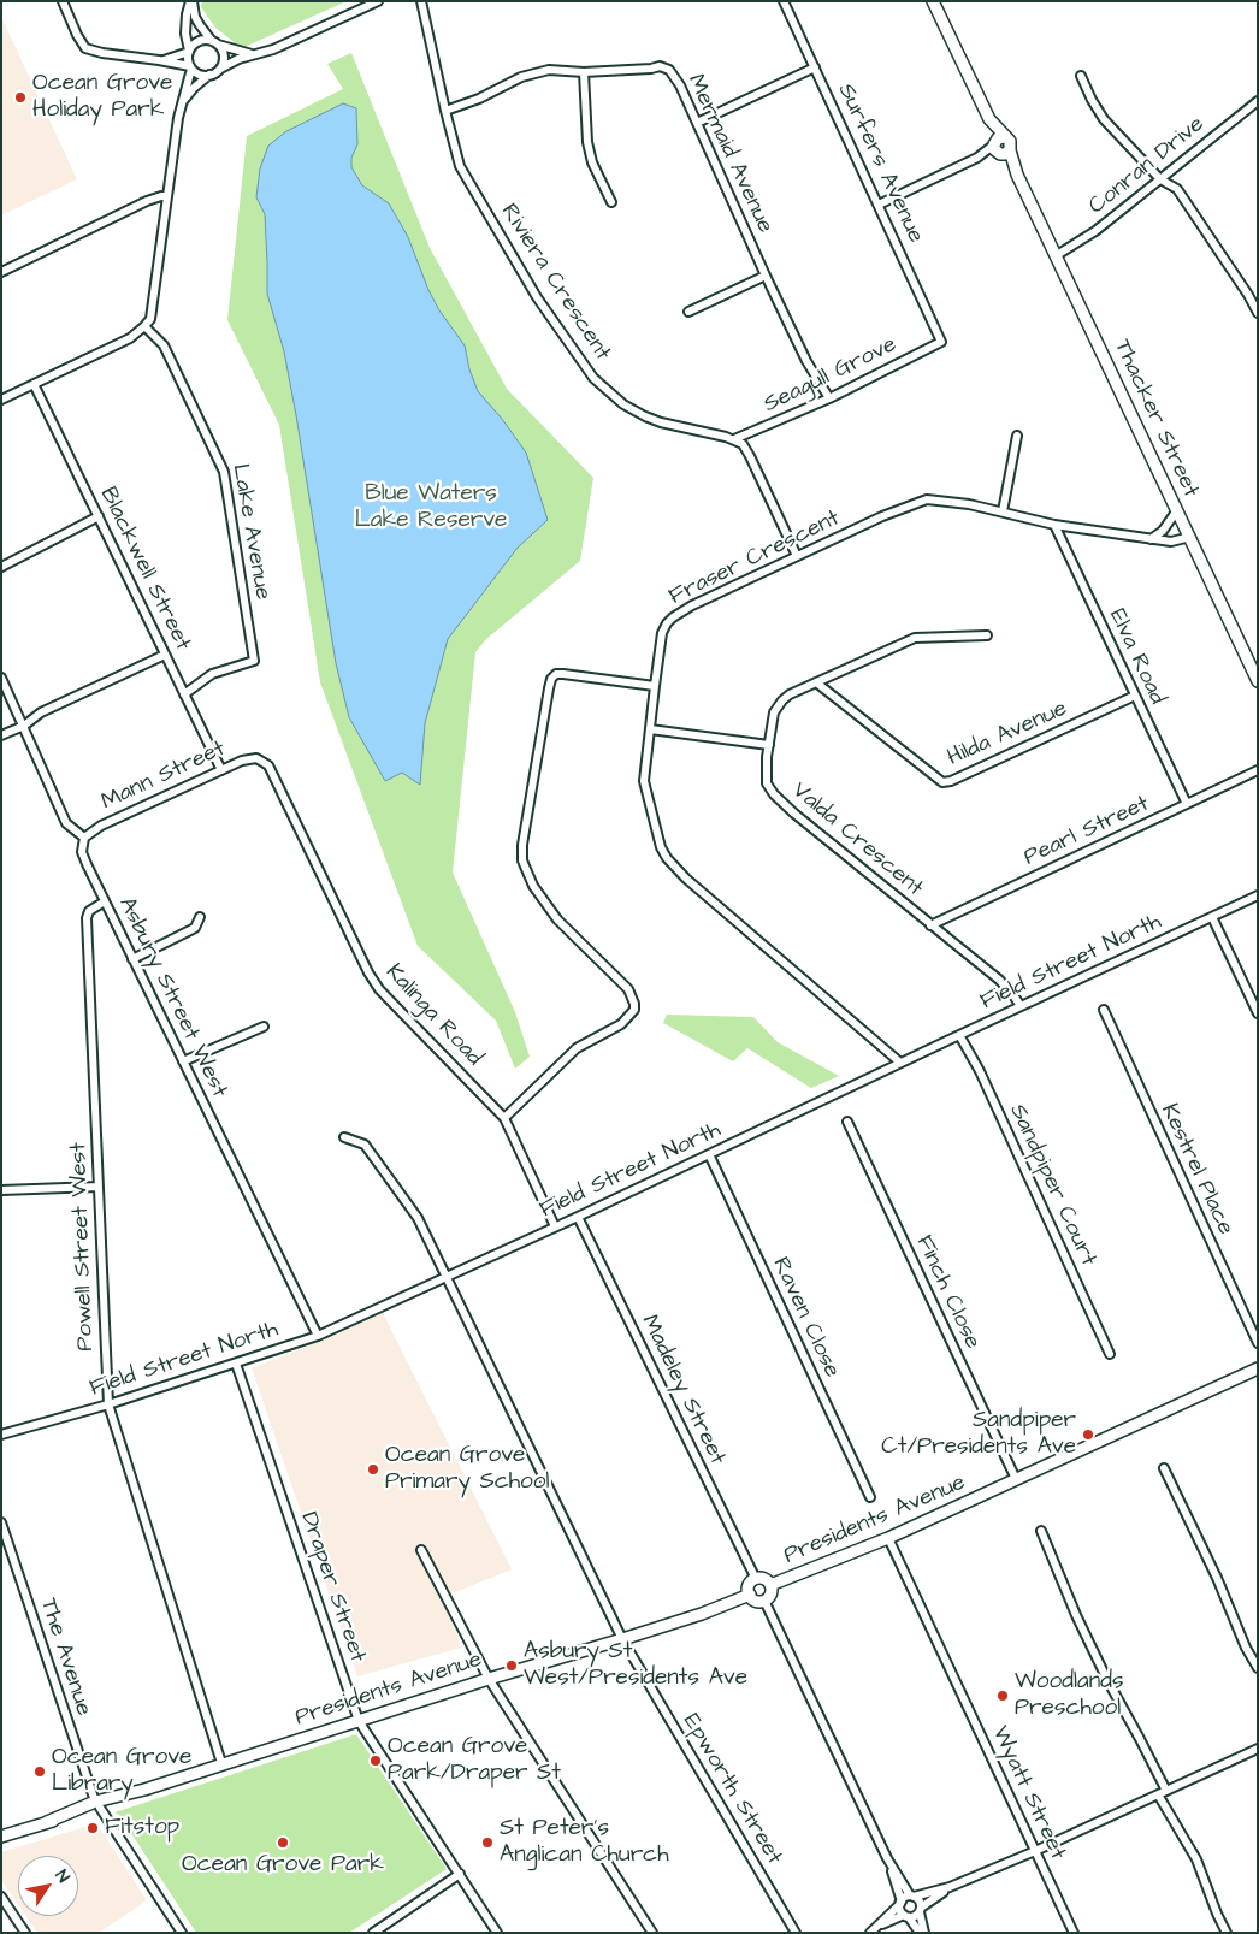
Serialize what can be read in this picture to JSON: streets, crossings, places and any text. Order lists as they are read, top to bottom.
{
  "streets": {
    "street": [
      "Mermaid Avenue",
      "Surfers Avenue",
      "Conran Drive",
      "Riviera Crescent",
      "Seagull Grove",
      "Thacker Street",
      "Lake Avenue",
      "Fraser Crescent",
      "Blackwell Street",
      "Elva Road",
      "Hilda Avenue",
      "Mann Street",
      "Pearl Street",
      "Valda Crescent",
      "Field Street North",
      "Asbury Street West",
      "Kalinga Road",
      "Kestrel Place",
      "Sandpiper Court",
      "Powell Street West",
      "Finch Close",
      "Raven Close",
      "Madeley Street",
      "Presidents Avenue",
      "Draper Street",
      "The Avenue",
      "Epworth Street",
      "Wyatt Street"
    ]
  },
  "crossings": [
    ["Mermaid Avenue", "Riviera Crescent"],
    ["Mermaid Avenue", "Seagull Grove"],
    ["Surfers Avenue", "Seagull Grove"],
    ["Conran Drive", "Thacker Street"],
    ["Riviera Crescent", "Seagull Grove"],
    ["Thacker Street", "Fraser Crescent"],
    ["Lake Avenue", "Blackwell Street"],
    ["Fraser Crescent", "Elva Road"],
    ["Fraser Crescent", "Field Street North"],
    ["Blackwell Street", "Mann Street"],
    ["Elva Road", "Hilda Avenue"],
    ["Elva Road", "Pearl Street"],
    ["Hilda Avenue", "Valda Crescent"],
    ["Mann Street", "Asbury Street West"],
    ["Mann Street", "Kalinga Road"],
    ["Pearl Street", "Valda Crescent"],
    ["Valda Crescent", "Field Street North"],
    ["Field Street North", "Asbury Street West"],
    ["Field Street North", "Kalinga Road"],
    ["Field Street North", "Sandpiper Court"],
    ["Field Street North", "Powell Street West"],
    ["Field Street North", "Raven Close"],
    ["Field Street North", "Madeley Street"],
    ["Field Street North", "Draper Street"],
    ["Field Street North", "Epworth Street"],
    ["Asbury Street West", "Powell Street West"],
    ["Powell Street West", "Presidents Avenue"],
    ["Finch Close", "Presidents Avenue"],
    ["Madeley Street", "Presidents Avenue"],
    ["Presidents Avenue", "Draper Street"],
    ["Presidents Avenue", "The Avenue"],
    ["Presidents Avenue", "Epworth Street"],
    ["Presidents Avenue", "Wyatt Street"]
  ],
  "parks": ["Blue Waters Lake Reserve"],
  "places": [
    "Ocean Grove Holiday Park",
    "Sandpiper Ct/Presidents Ave",
    "Ocean Grove Primary School",
    "Asbury St West/Presidents Ave",
    "Woodlands Preschool",
    "Ocean Grove Park/Draper St",
    "Ocean Grove Library",
    "Fitstop",
    "Ocean Grove Park",
    "St Peter's Anglican Church"
  ],
  "north": "top right"
}
